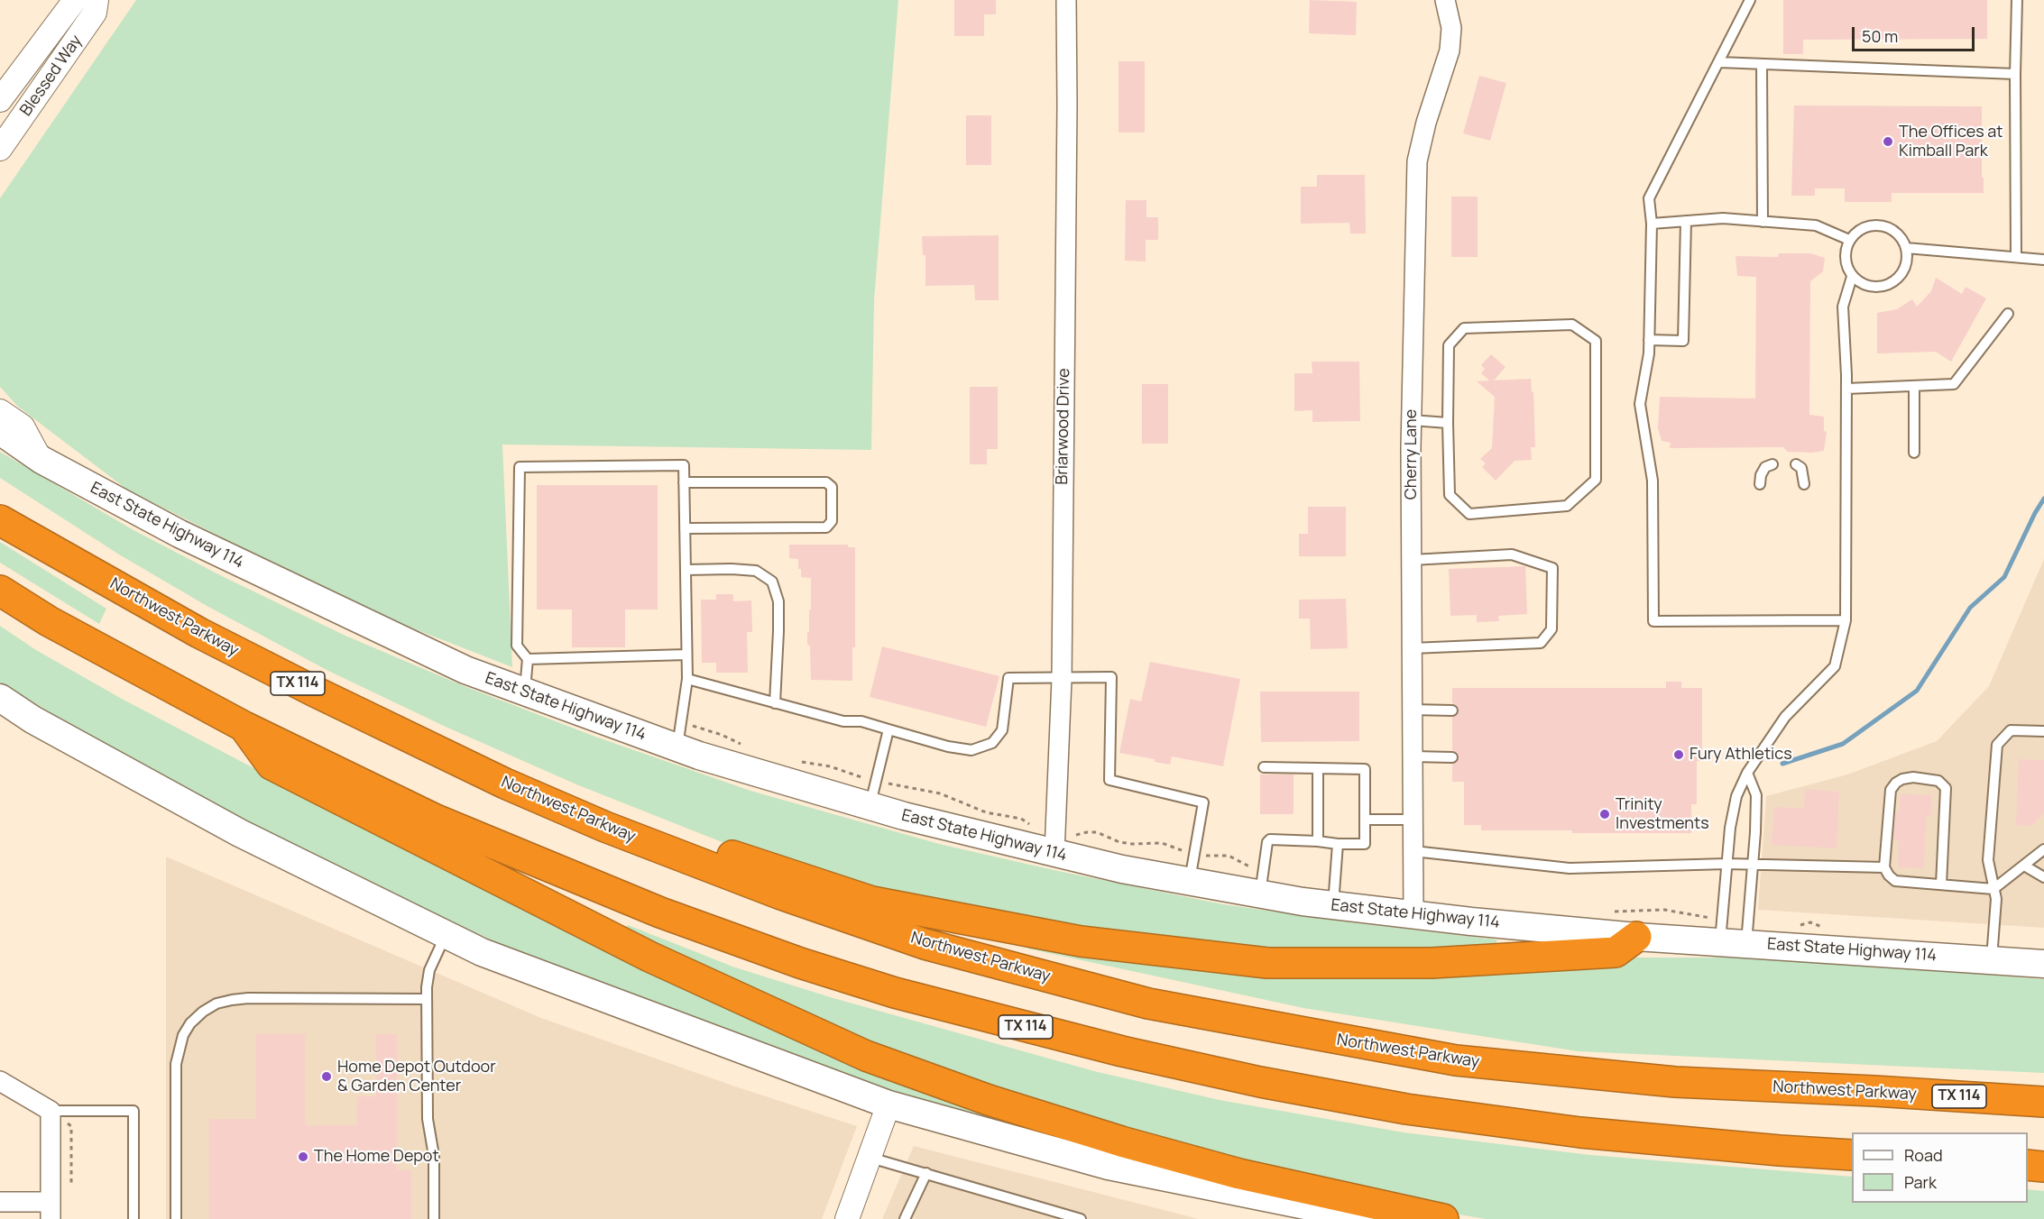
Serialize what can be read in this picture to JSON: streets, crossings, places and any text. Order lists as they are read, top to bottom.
{
  "streets": {
    "highway": ["Northwest Parkway", "TX 114"],
    "main road": ["East State Highway 114"],
    "street": ["Blessed Way", "Briarwood Drive", "Cherry Lane"]
  },
  "crossings": [
    ["Briarwood Drive", "East State Highway 114"],
    ["Cherry Lane", "East State Highway 114"]
  ],
  "places": [
    "The Offices at Kimball Park",
    "Fury Athletics",
    "Trinity Investments",
    "Home Depot Outdoor & Garden Center",
    "The Home Depot"
  ],
  "legend": ["Road", "Park"],
  "scale_bar": "50 m"
}
